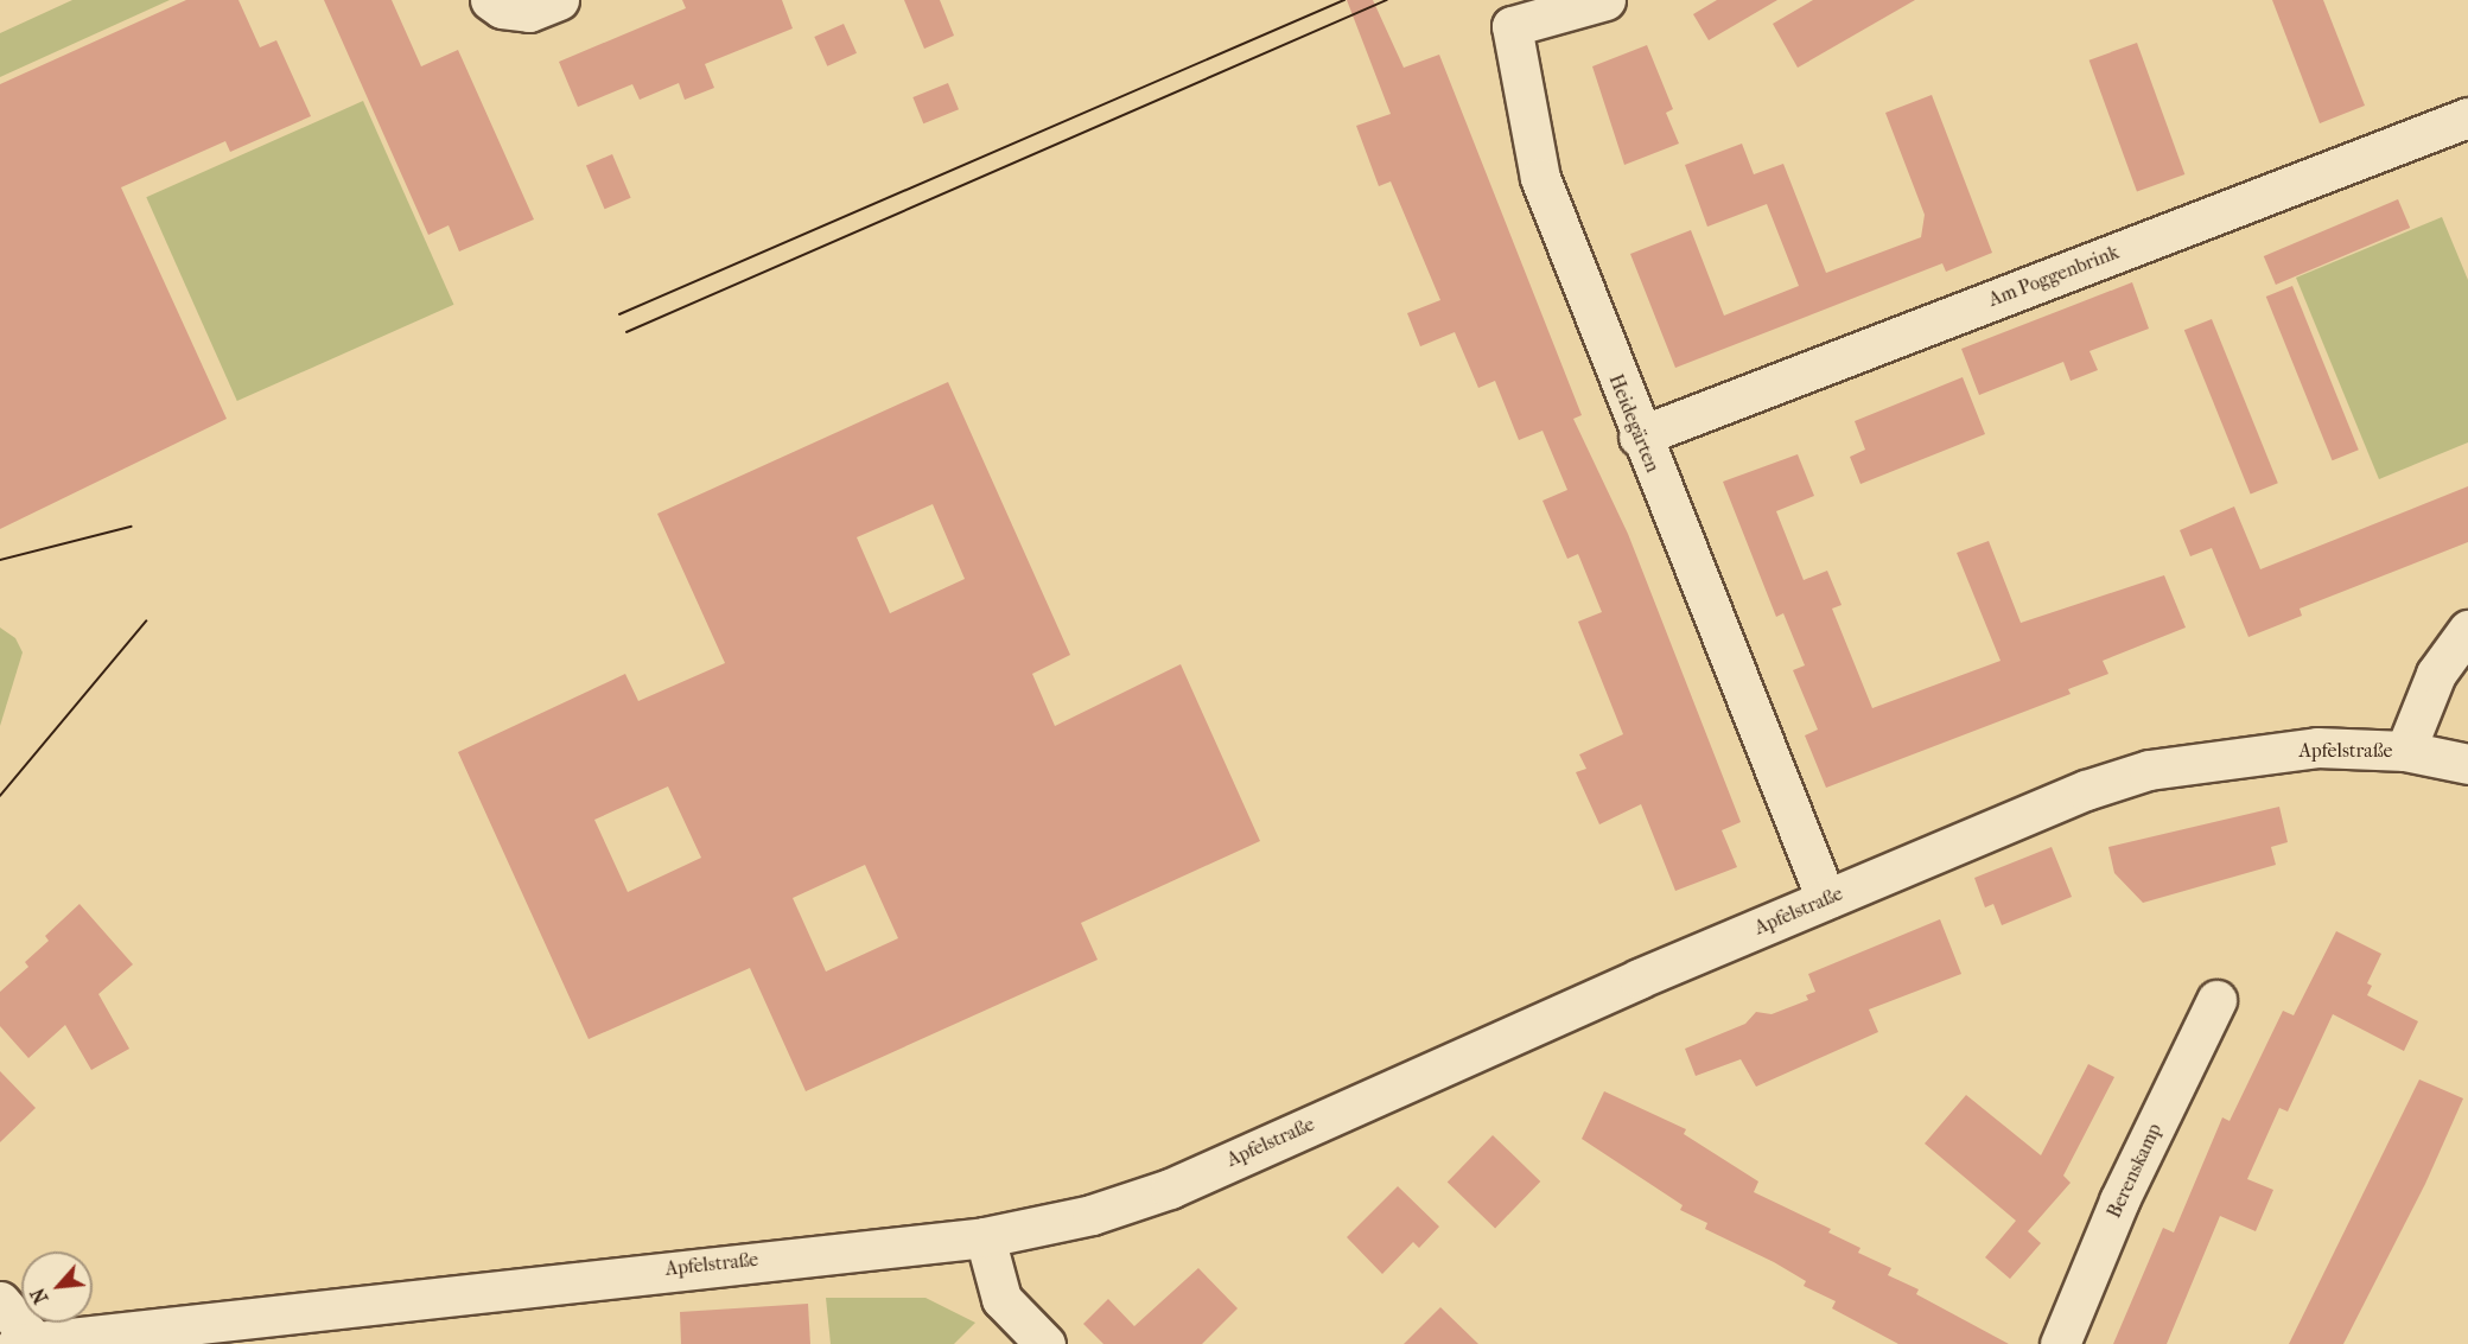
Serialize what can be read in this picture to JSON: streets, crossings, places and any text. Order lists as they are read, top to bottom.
{
  "streets": {
    "street": [
      "Am Poggenbrink",
      "Heidegärten",
      "Apfelstraße",
      "Berenskamp"
    ]
  },
  "crossings": [
    ["Am Poggenbrink", "Heidegärten"],
    ["Heidegärten", "Apfelstraße"]
  ],
  "north": "bottom left"
}
